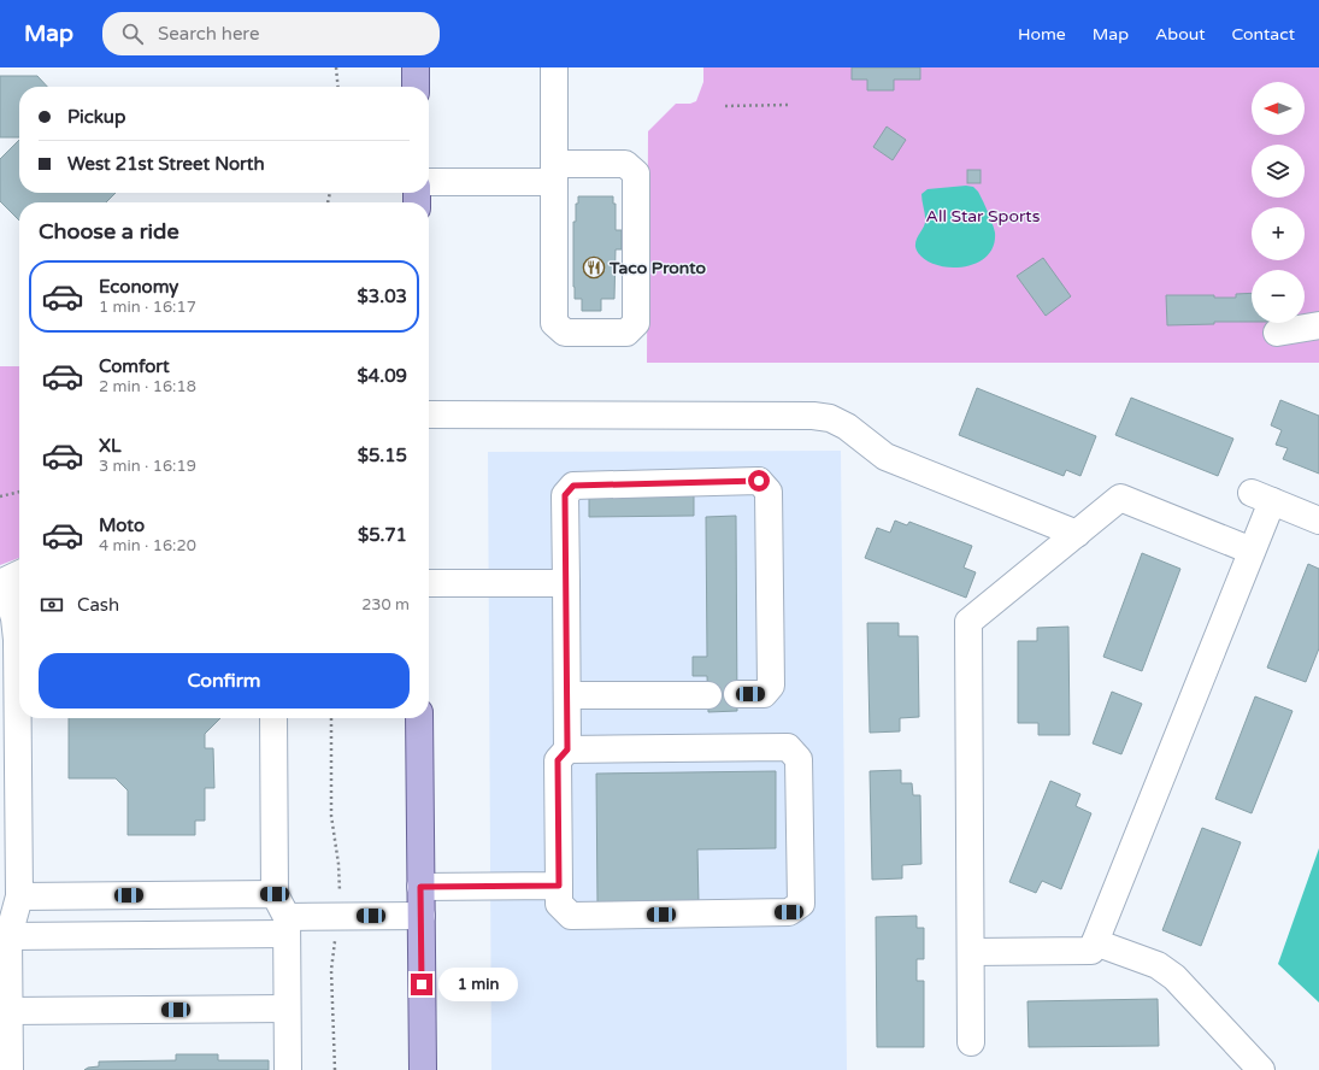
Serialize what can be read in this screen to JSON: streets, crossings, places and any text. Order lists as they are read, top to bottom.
{
  "parks": ["All Star Sports"],
  "places": {
    "restaurant": ["Taco Pronto"]
  },
  "north": "left",
  "page": {
    "header": "Map",
    "search": "Search here",
    "nav": [
      "Home",
      "Map",
      "About",
      "Contact"
    ],
    "map_buttons": ["+", "−"],
    "banner": ["Pickup", "West 21st Street North"],
    "heading": "Choose a ride",
    "list": [
      {
        "name": "Economy",
        "note": "1 min · 16:17",
        "value": "$3.03"
      },
      {
        "name": "Comfort",
        "note": "2 min · 16:18",
        "value": "$4.09"
      },
      {
        "name": "XL",
        "note": "3 min · 16:19",
        "value": "$5.15"
      },
      {
        "name": "Moto",
        "note": "4 min · 16:20",
        "value": "$5.71"
      }
    ],
    "pay": ["Cash", "230 m"],
    "buttons": "Confirm",
    "bubble": "1 min"
  }
}
